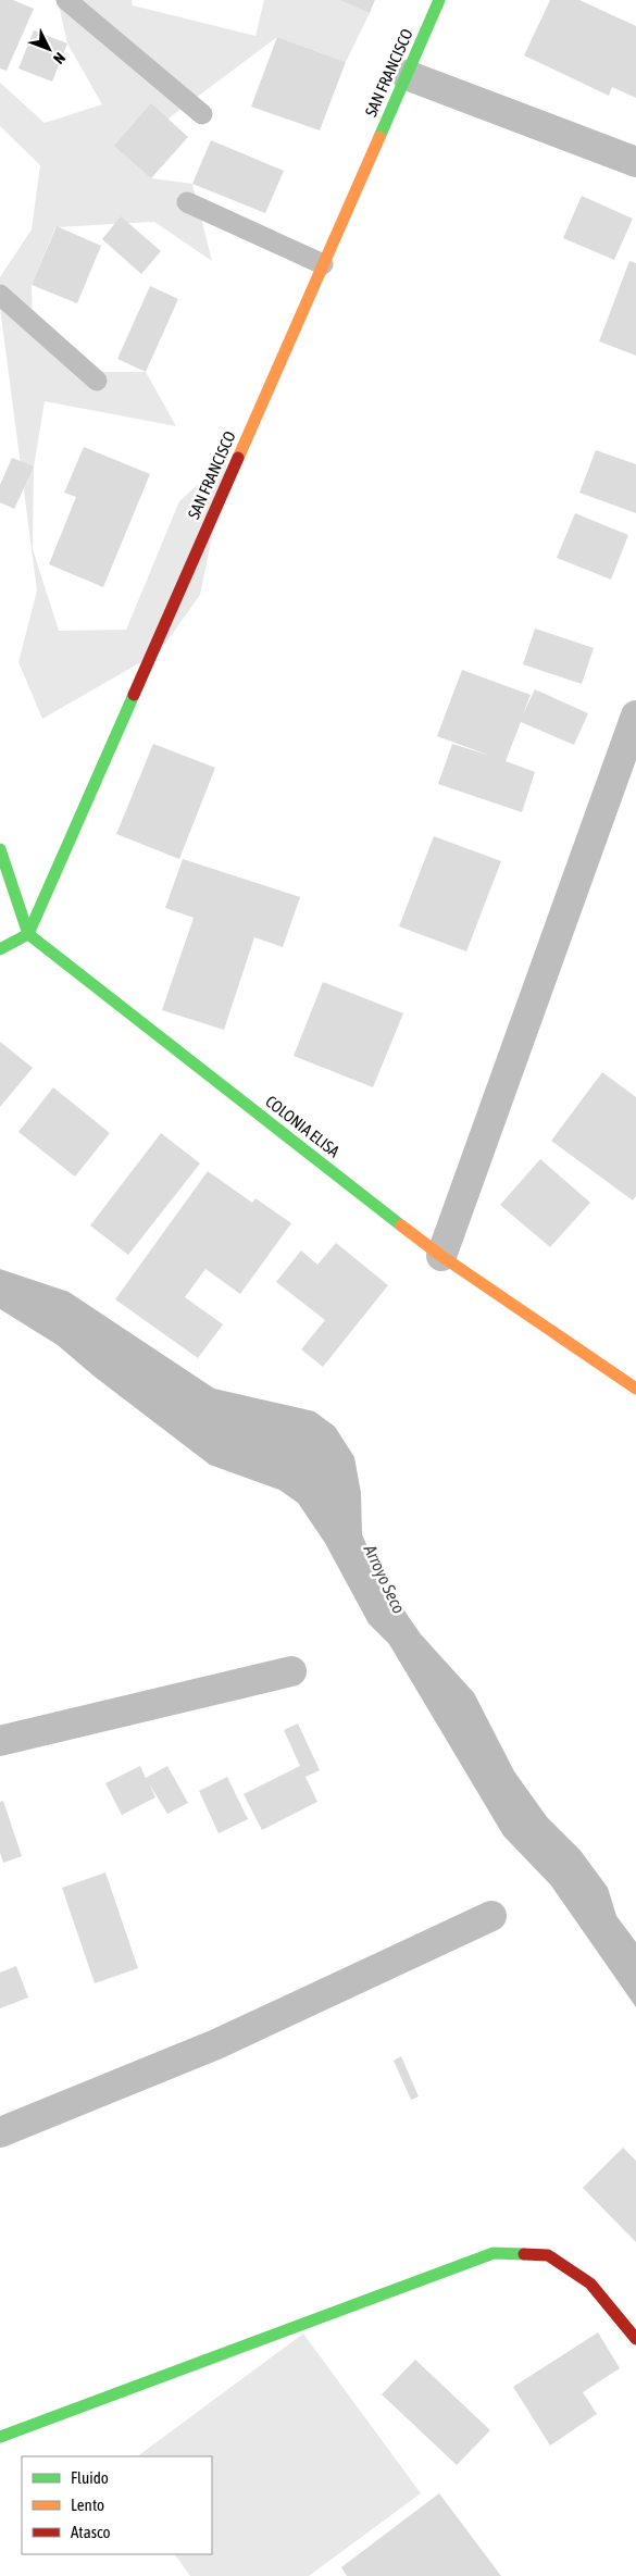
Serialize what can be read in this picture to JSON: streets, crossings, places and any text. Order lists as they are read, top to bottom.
{
  "streets": {
    "street": ["SAN FRANCISCO", "COLONIA ELISA"]
  },
  "crossings": [
    ["SAN FRANCISCO", "COLONIA ELISA"]
  ],
  "water": ["Arroyo Seco"],
  "legend": ["Fluido", "Lento", "Atasco"],
  "north": "bottom right"
}
